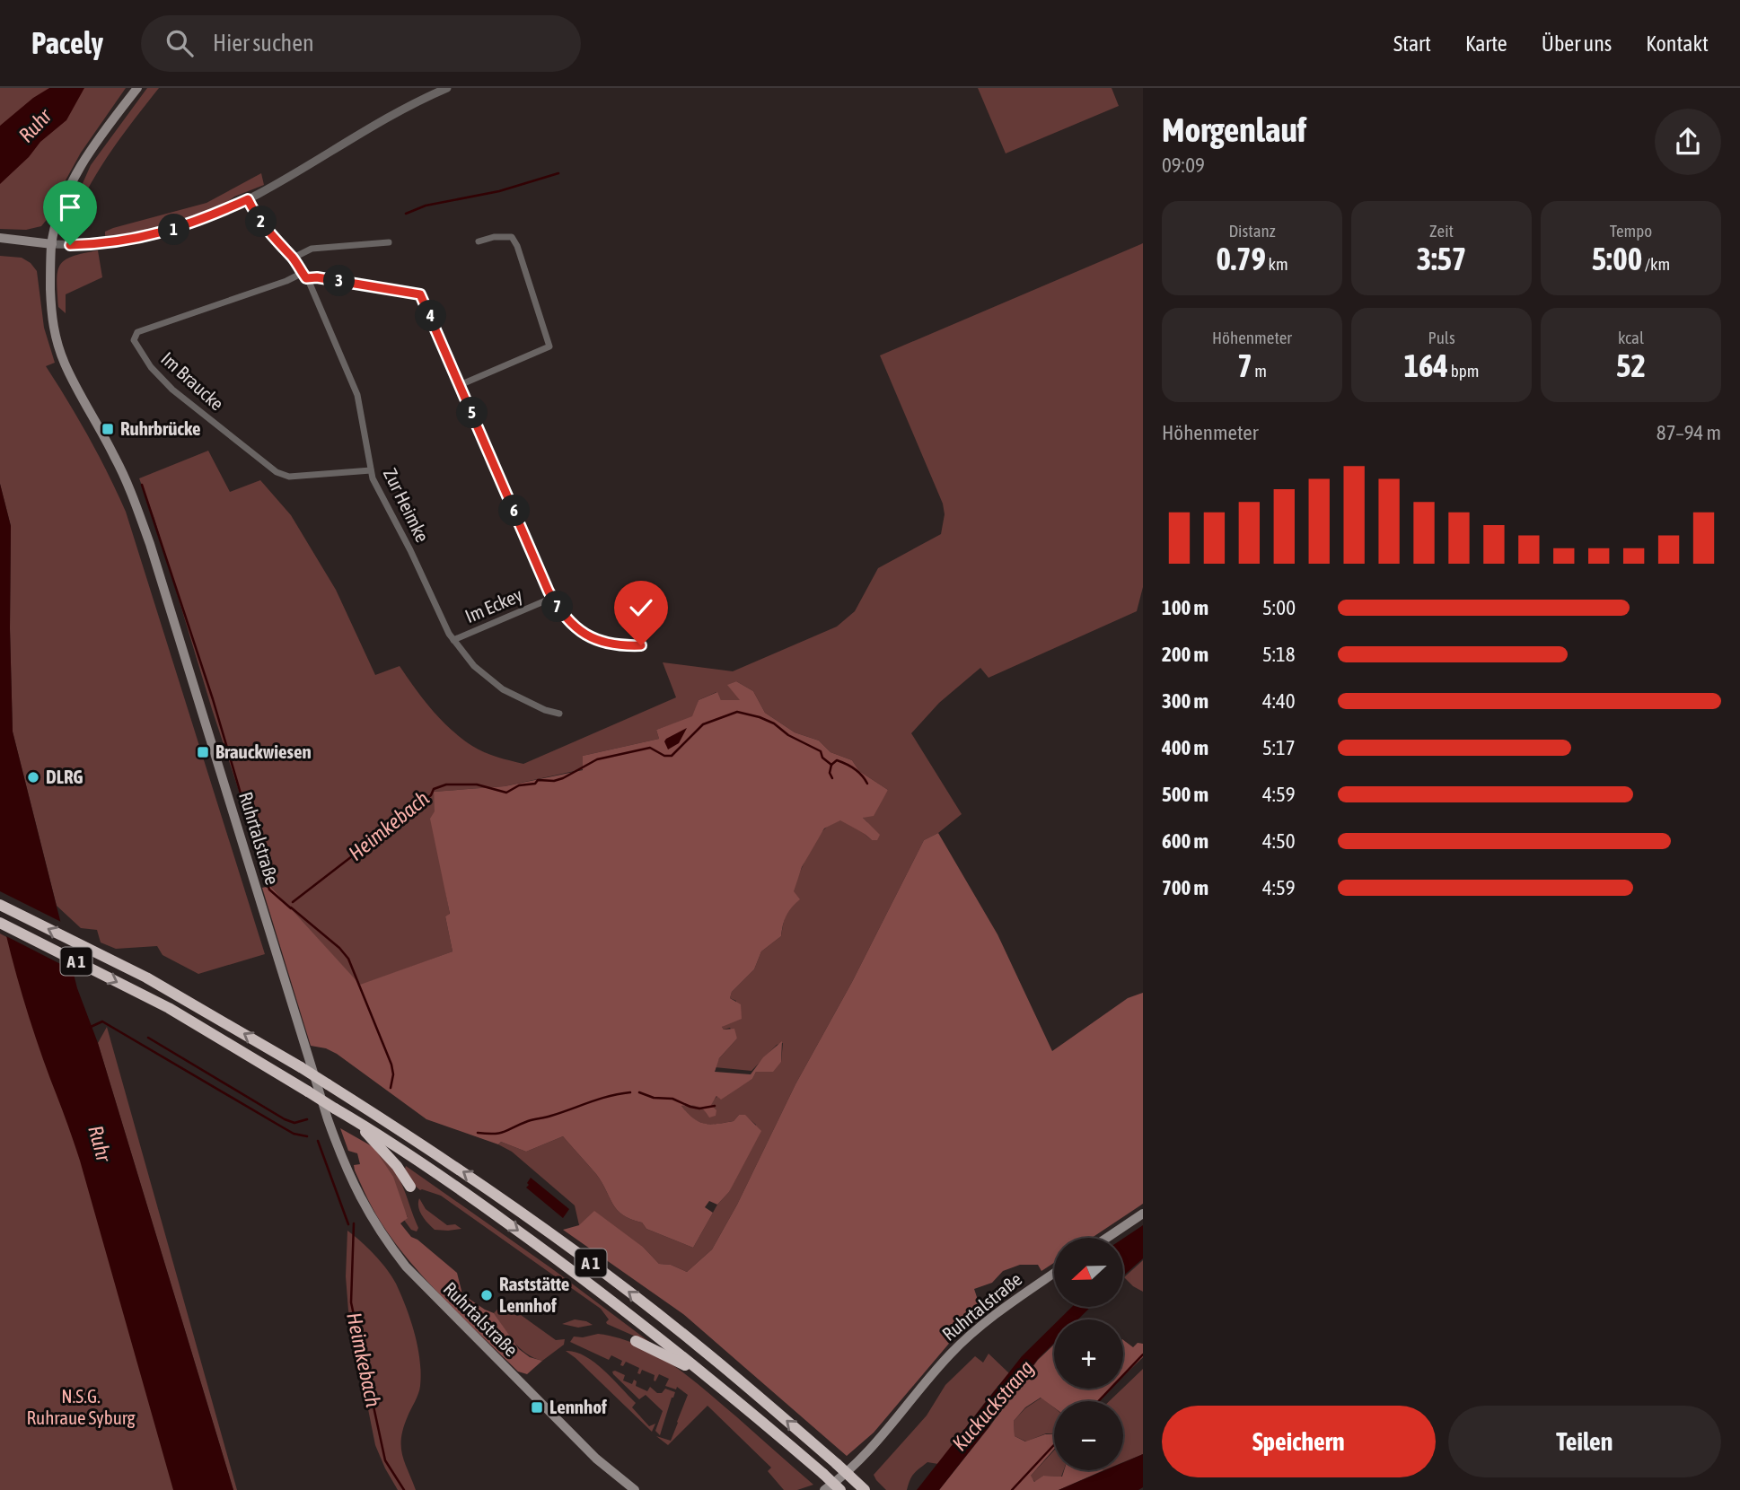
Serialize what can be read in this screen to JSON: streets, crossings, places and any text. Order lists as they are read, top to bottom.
{
  "streets": {
    "highway": ["A 1"],
    "main road": ["Ruhrtalstraße"],
    "street": ["Im Braucke", "Zur Heimke", "Im Eckey"]
  },
  "crossings": [
    ["Im Braucke", "Zur Heimke"],
    ["Zur Heimke", "Im Eckey"]
  ],
  "water": ["Ruhr", "Heimkebach", "Kuckuckstrang"],
  "parks": ["N.S.G. Ruhraue Syburg"],
  "places": {
    "transit": ["Ruhrbrücke", "Brauckwiesen", "Lennhof"],
    "other": ["DLRG", "Raststätte Lennhof"]
  },
  "north": "left",
  "page": {
    "header": "Pacely",
    "search": "Hier suchen",
    "nav": [
      "Start",
      "Karte",
      "Über uns",
      "Kontakt"
    ],
    "heading": ["Morgenlauf", "09:09"],
    "stats": [
      ["Distanz", "0.79 km"],
      ["Zeit", "3:57"],
      ["Tempo", "5:00 /km"],
      ["Höhenmeter", "7 m"],
      ["Puls", "164 bpm"],
      ["kcal", "52"]
    ],
    "pins": [
      "2",
      "1",
      "3",
      "4",
      "5",
      "6",
      "7"
    ],
    "chart": ["Höhenmeter", "87–94 m"],
    "list": [
      {
        "name": "100 m",
        "note": "5:00"
      },
      {
        "name": "200 m",
        "note": "5:18"
      },
      {
        "name": "300 m",
        "note": "4:40"
      },
      {
        "name": "400 m",
        "note": "5:17"
      },
      {
        "name": "500 m",
        "note": "4:59"
      },
      {
        "name": "600 m",
        "note": "4:50"
      },
      {
        "name": "700 m",
        "note": "4:59"
      }
    ],
    "map_buttons": ["+", "−"],
    "buttons": ["Speichern", "Teilen"]
  }
}
